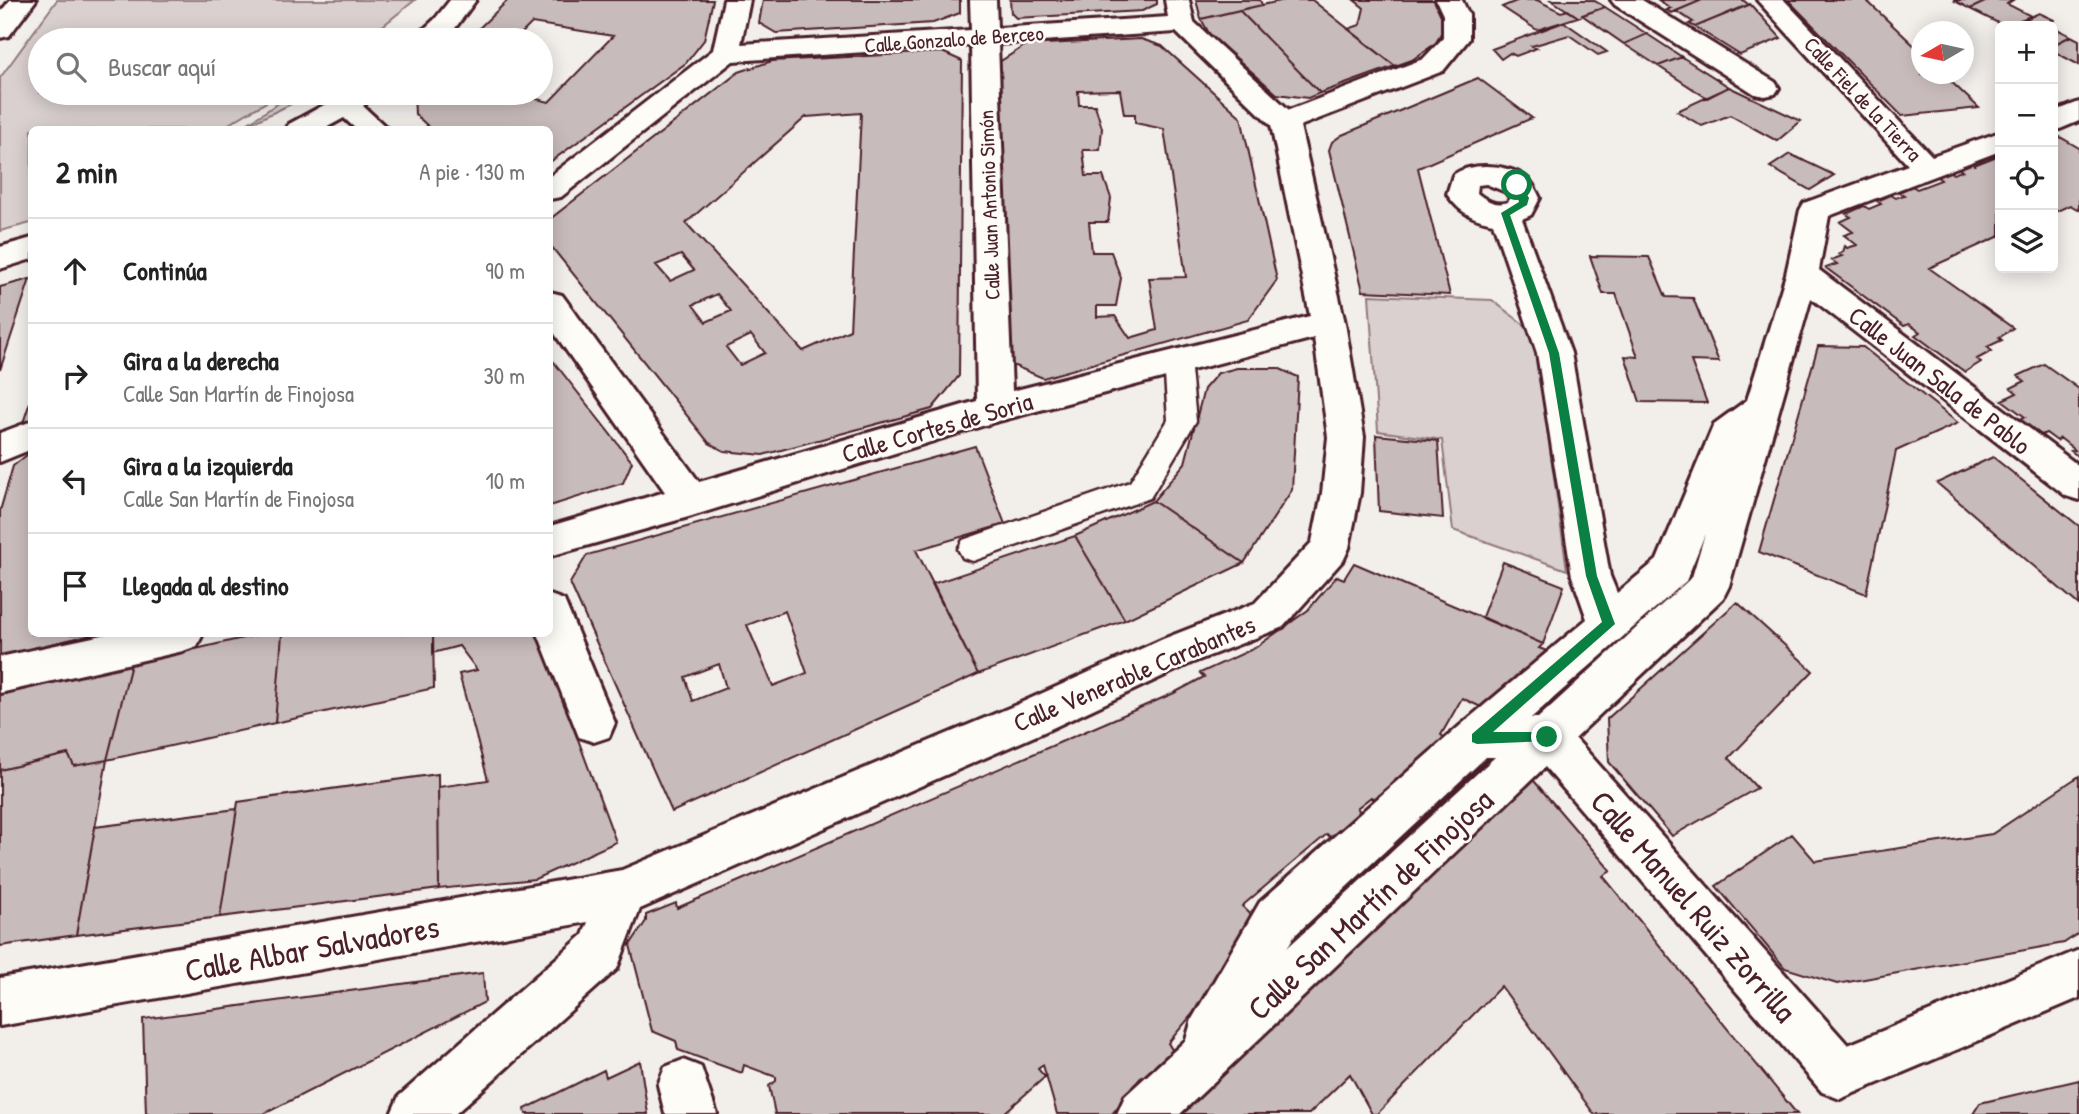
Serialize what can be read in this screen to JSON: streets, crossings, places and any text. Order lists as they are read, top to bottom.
{
  "streets": {
    "street": [
      "Calle Gonzalo de Berceo",
      "Calle Fiel de la Tierra",
      "Calle Juan Antonio Simón",
      "Calle Juan Sala de Pablo",
      "Calle Cortes de Soria",
      "Calle Venerable Carabantes",
      "Calle San Martín de Finojosa",
      "Calle Manuel Ruiz Zorrilla",
      "Calle Albar Salvadores"
    ]
  },
  "crossings": [
    ["Calle Gonzalo de Berceo", "Calle Juan Antonio Simón"],
    ["Calle Fiel de la Tierra", "Calle San Martín de Finojosa"],
    ["Calle Juan Antonio Simón", "Calle Cortes de Soria"],
    ["Calle Juan Sala de Pablo", "Calle San Martín de Finojosa"],
    ["Calle Cortes de Soria", "Calle Venerable Carabantes"],
    ["Calle Venerable Carabantes", "Calle Albar Salvadores"],
    ["Calle San Martín de Finojosa", "Calle Manuel Ruiz Zorrilla"]
  ],
  "north": "left",
  "page": {
    "map_buttons": ["+", "−"],
    "search": "Buscar aquí",
    "heading": ["2 min", "A pie · 130 m"],
    "list": [
      ["Continúa", "90 m"],
      ["Gira a la derecha", "Calle San Martín de Finojosa", "30 m"],
      ["Gira a la izquierda", "Calle San Martín de Finojosa", "10 m"],
      "Llegada al destino"
    ]
  }
}
